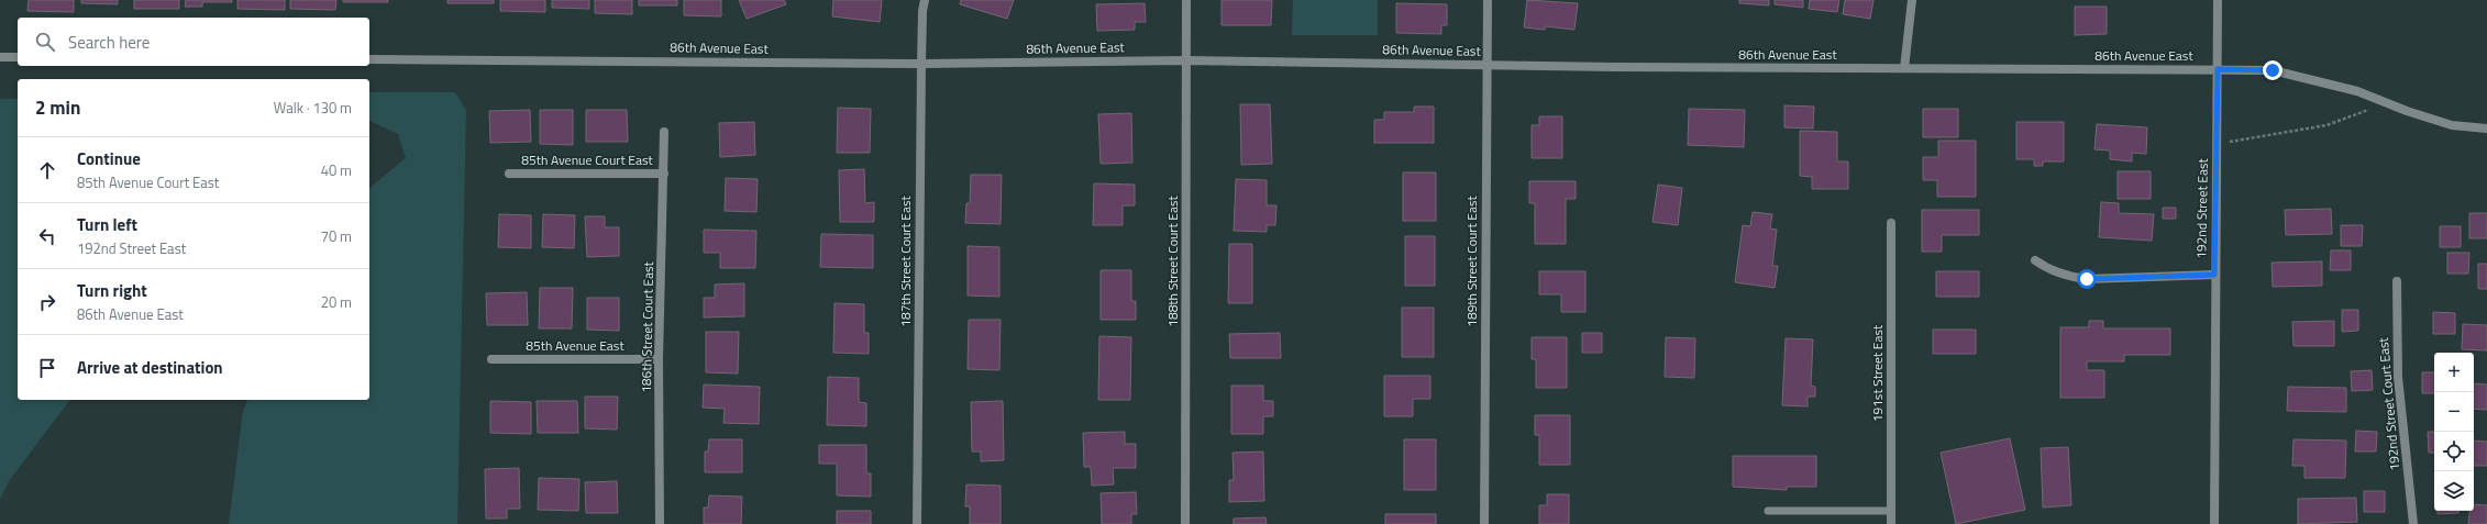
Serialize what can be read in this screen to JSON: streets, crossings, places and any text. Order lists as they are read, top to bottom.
{
  "streets": {
    "street": [
      "86th Avenue East",
      "85th Avenue Court East",
      "192nd Street East",
      "187th Street Court East",
      "188th Street Court East",
      "189th Street Court East",
      "186th Street Court East",
      "85th Avenue East",
      "191st Street East",
      "192nd Street Court East"
    ]
  },
  "crossings": [
    ["86th Avenue East", "192nd Street East"],
    ["86th Avenue East", "187th Street Court East"],
    ["86th Avenue East", "188th Street Court East"],
    ["86th Avenue East", "189th Street Court East"],
    ["85th Avenue Court East", "186th Street Court East"],
    ["186th Street Court East", "85th Avenue East"]
  ],
  "page": {
    "search": "Search here",
    "heading": ["2 min", "Walk · 130 m"],
    "list": [
      ["Continue", "85th Avenue Court East", "40 m"],
      ["Turn left", "192nd Street East", "70 m"],
      ["Turn right", "86th Avenue East", "20 m"],
      "Arrive at destination"
    ],
    "map_buttons": ["+", "−"]
  }
}
